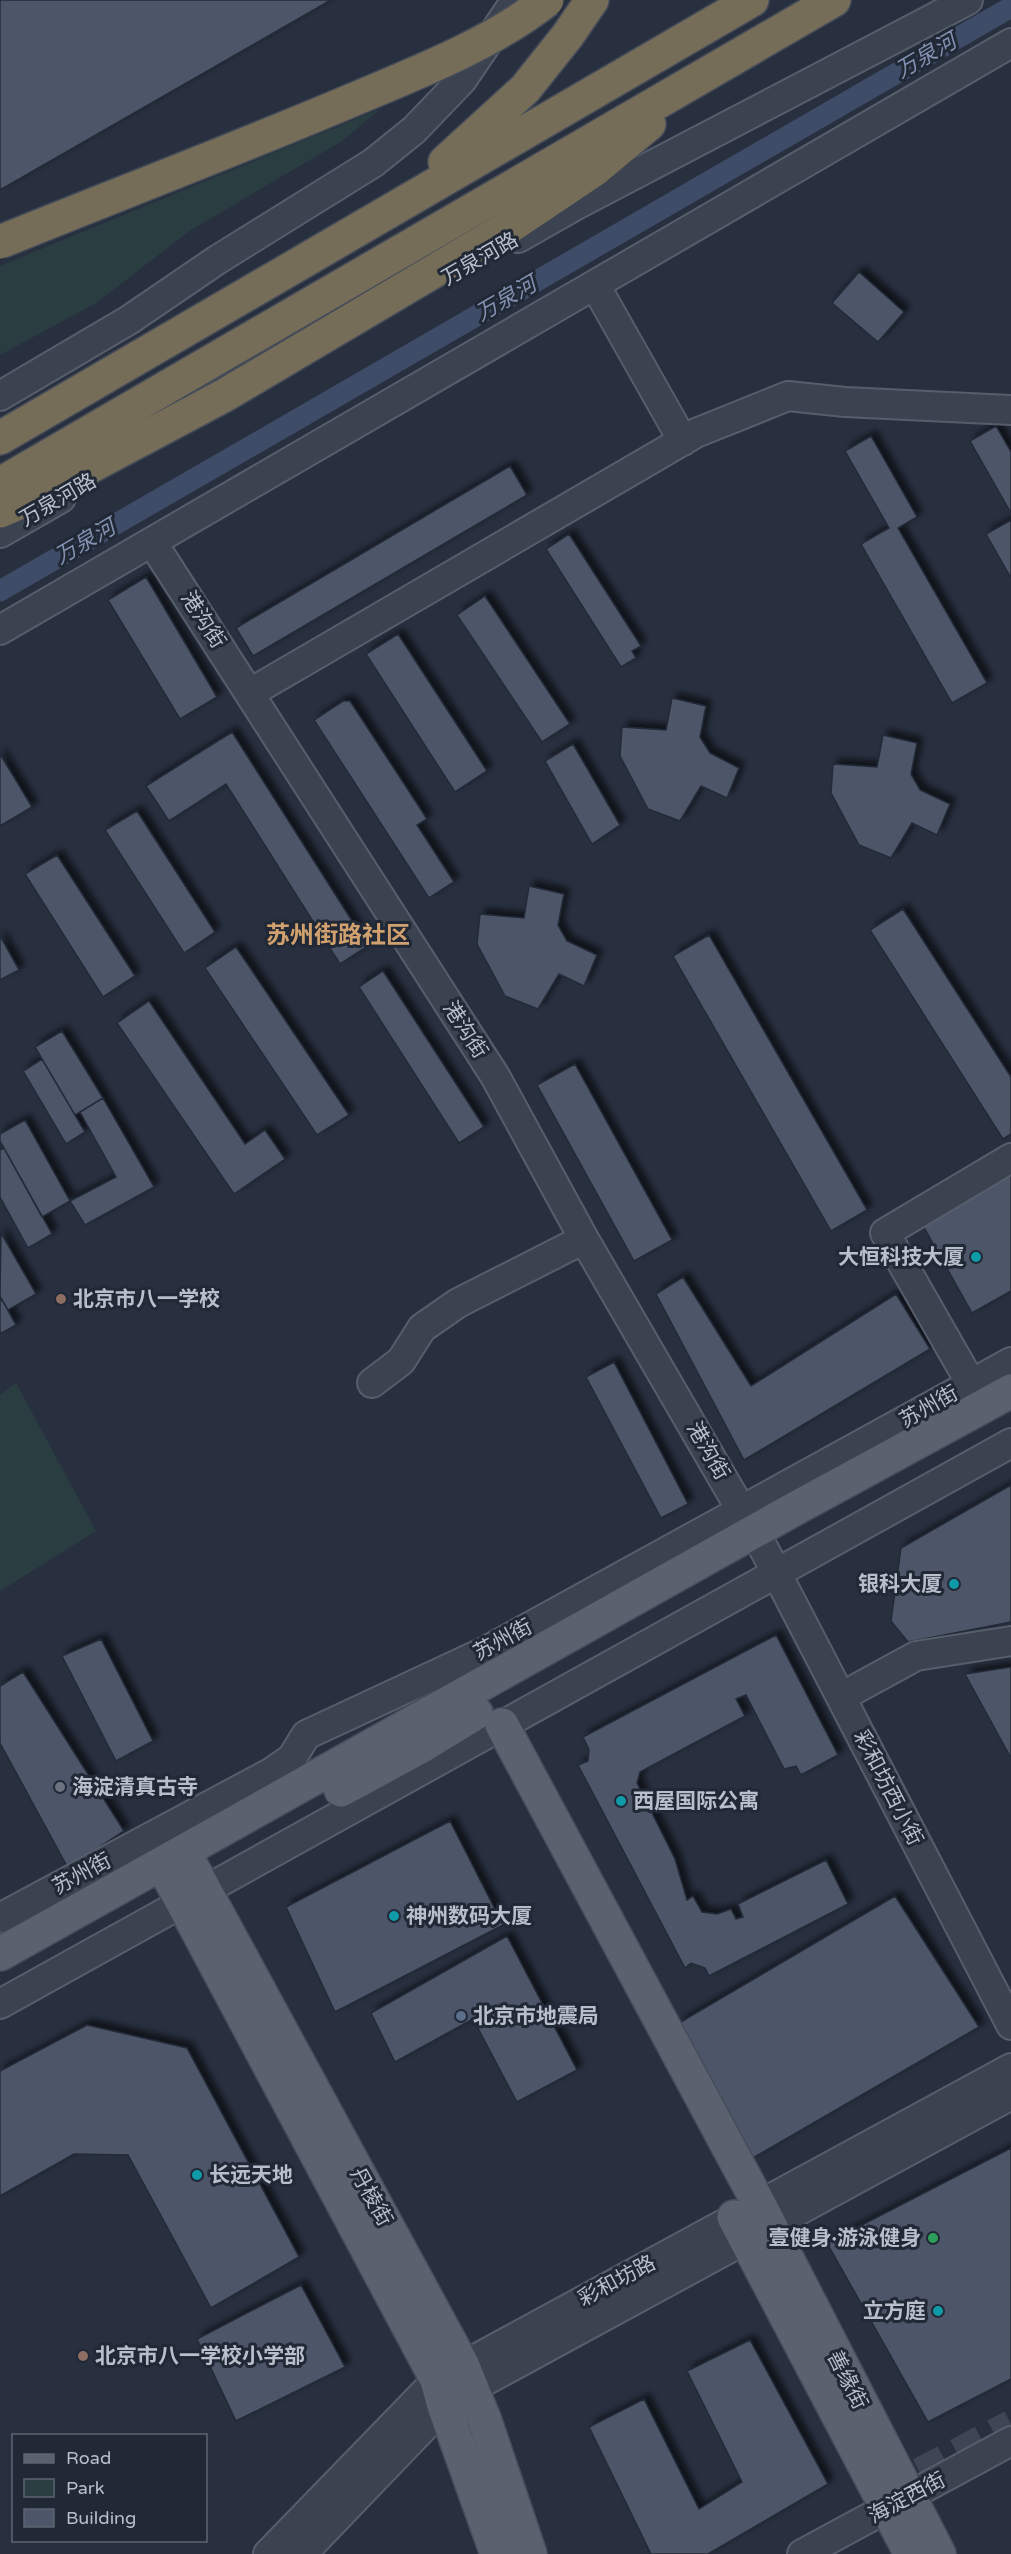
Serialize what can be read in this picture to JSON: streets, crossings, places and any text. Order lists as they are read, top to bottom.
{
  "streets": {
    "highway": ["万泉河路"],
    "main road": ["苏州街", "丹棱街", "善缘街"],
    "street": [
      "港沟街",
      "彩和坊西小街",
      "彩和坊路",
      "海淀西街"
    ]
  },
  "crossings": [
    ["港沟街", "苏州街"],
    ["港沟街", "彩和坊西小街"],
    ["苏州街", "彩和坊西小街"],
    ["苏州街", "丹棱街"],
    ["苏州街", "善缘街"],
    ["丹棱街", "彩和坊路"],
    ["彩和坊路", "善缘街"],
    ["善缘街", "海淀西街"]
  ],
  "districts": ["苏州街路社区"],
  "water": ["万泉河"],
  "places": [
    "大恒科技大厦",
    "北京市八一学校",
    "银科大厦",
    "海淀清真古寺",
    "西屋国际公寓",
    "神州数码大厦",
    "北京市地震局",
    "长远天地",
    "壹健身·游泳健身",
    "立方庭",
    "北京市八一学校小学部"
  ],
  "legend": ["Road", "Park", "Building"]
}
